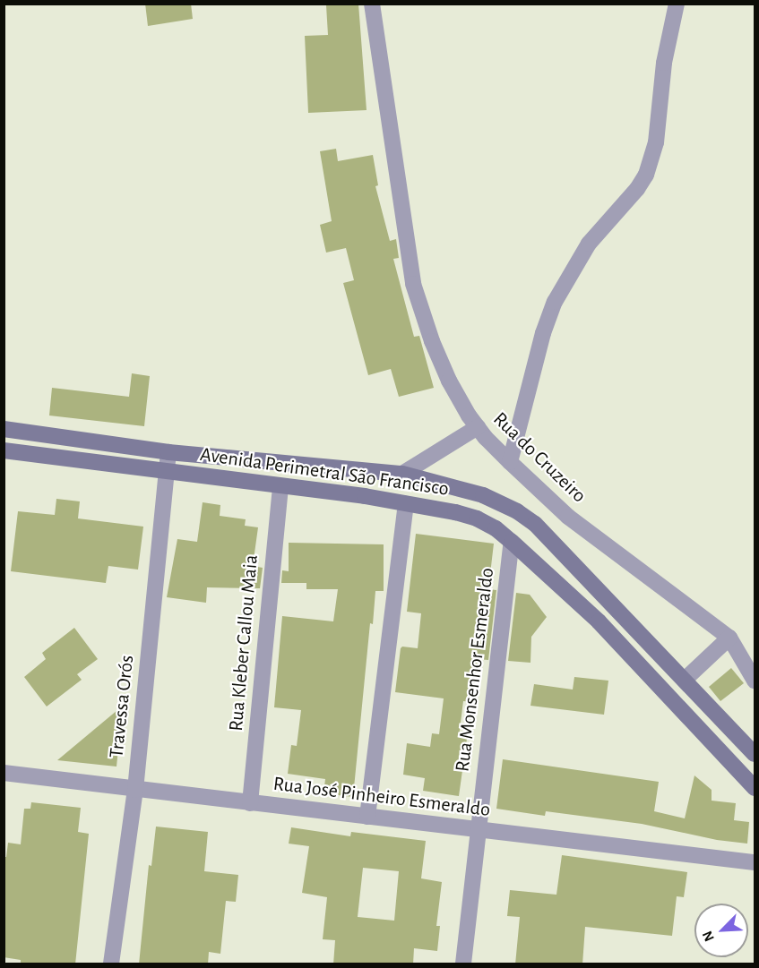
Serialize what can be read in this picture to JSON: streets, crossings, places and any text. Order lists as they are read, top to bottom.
{
  "streets": {
    "main road": ["Avenida Perimetral São Francisco"],
    "street": [
      "Rua do Cruzeiro",
      "Rua Kleber Callou Maia",
      "Rua Monsenhor Esmeraldo",
      "Travessa Orós",
      "Rua José Pinheiro Esmeraldo"
    ]
  },
  "crossings": [
    ["Avenida Perimetral São Francisco", "Rua Kleber Callou Maia"],
    ["Avenida Perimetral São Francisco", "Rua Monsenhor Esmeraldo"],
    ["Avenida Perimetral São Francisco", "Travessa Orós"],
    ["Rua Kleber Callou Maia", "Rua José Pinheiro Esmeraldo"],
    ["Rua Monsenhor Esmeraldo", "Rua José Pinheiro Esmeraldo"],
    ["Travessa Orós", "Rua José Pinheiro Esmeraldo"]
  ],
  "north": "bottom left"
}
